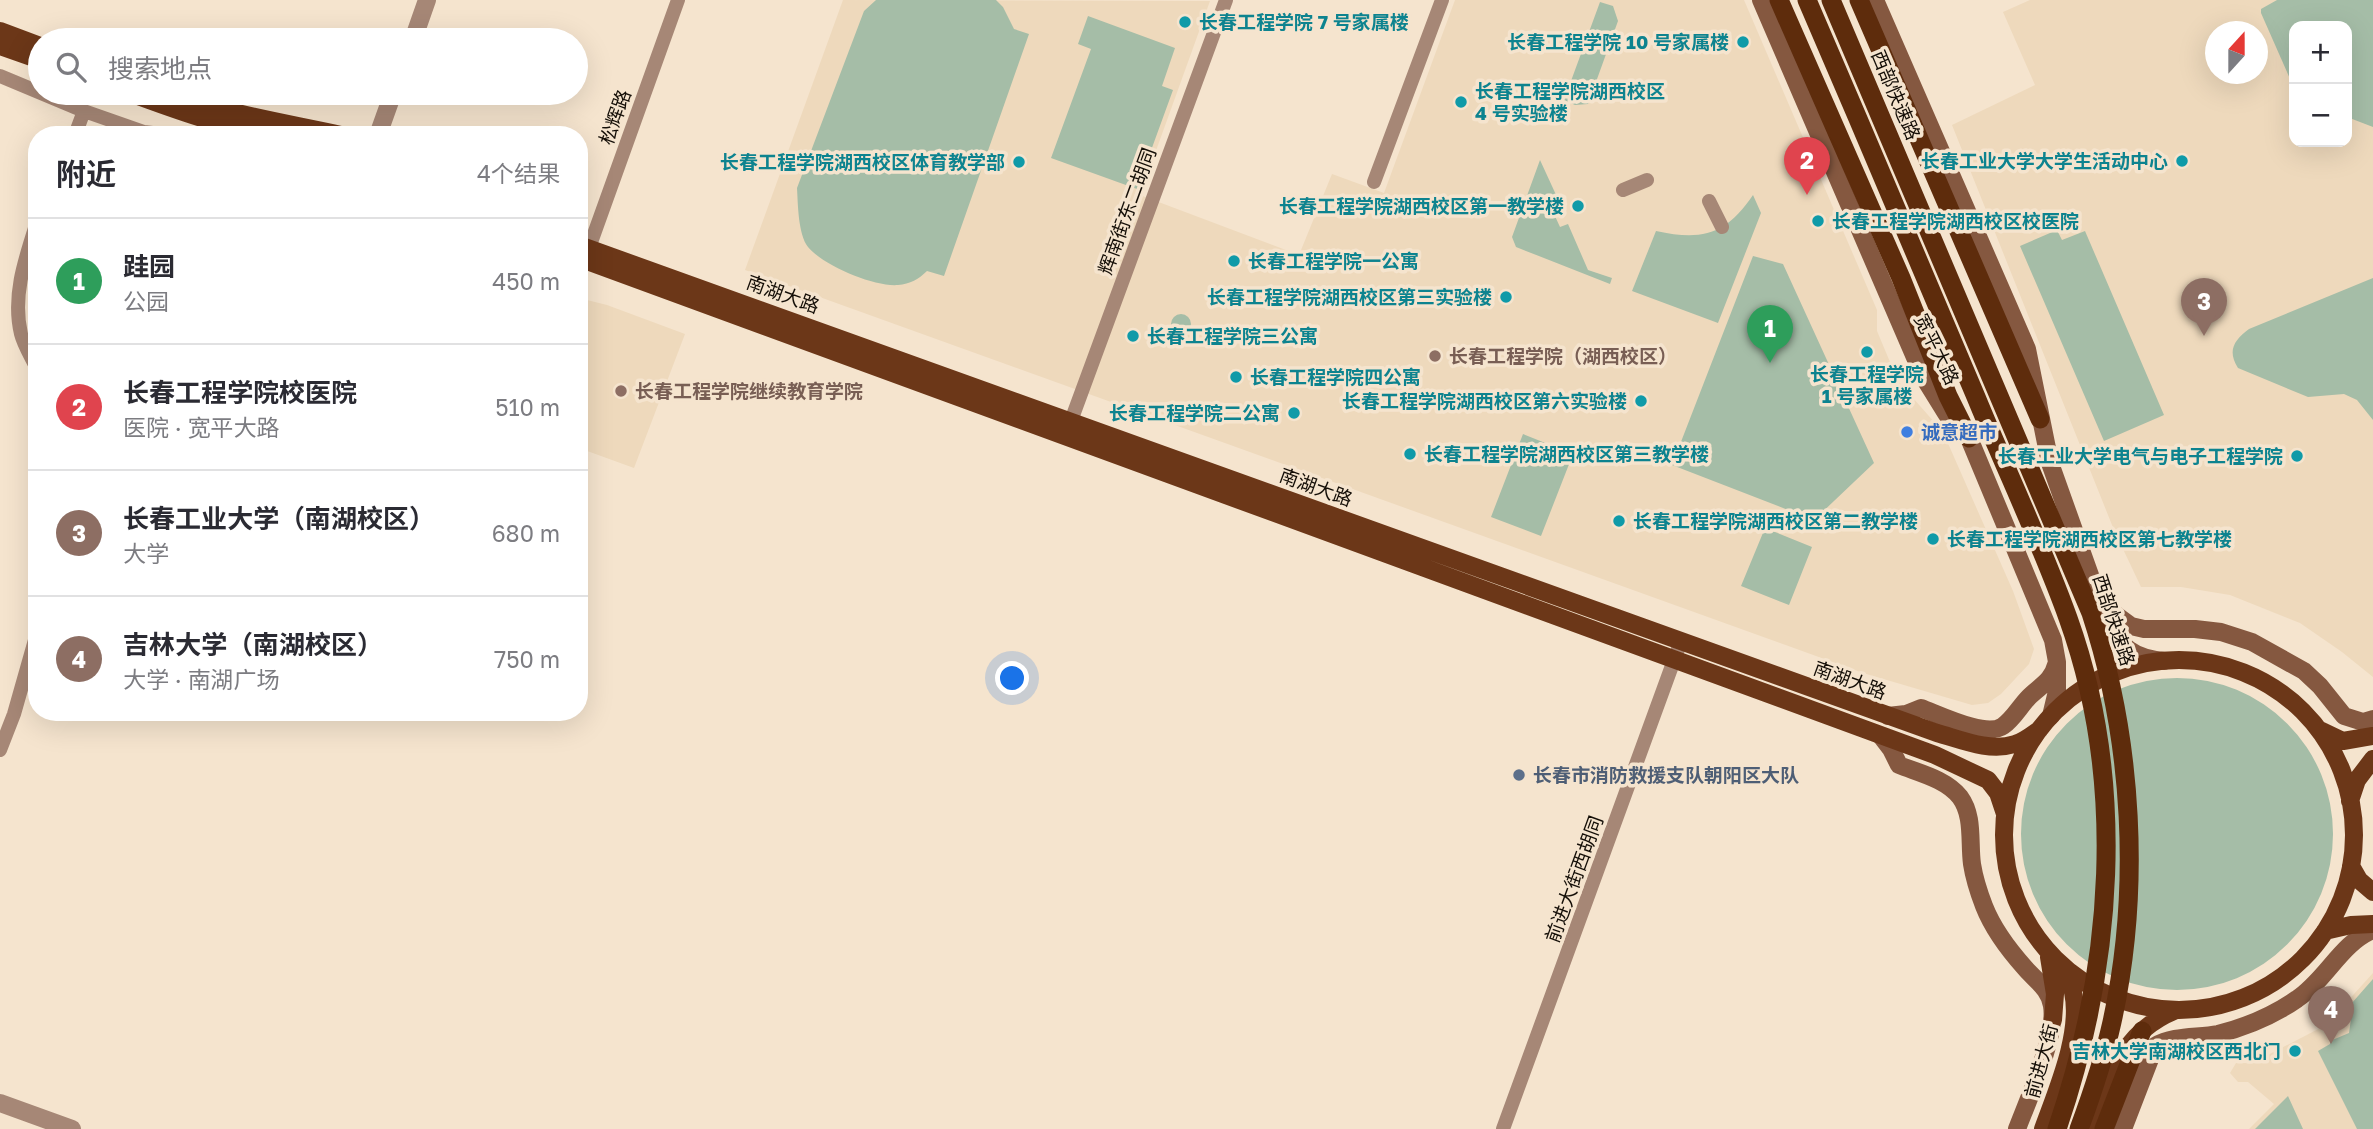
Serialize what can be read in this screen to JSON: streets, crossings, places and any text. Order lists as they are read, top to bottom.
{
  "streets": {
    "highway": ["西部快速路"],
    "main road": ["南湖大路", "宽平大路", "前进大街"],
    "street": ["松辉路", "辉南街东二胡同", "前进大街西胡同"]
  },
  "crossings": [
    ["辉南街东二胡同", "南湖大路"],
    ["南湖大路", "宽平大路"],
    ["南湖大路", "前进大街西胡同"]
  ],
  "places": [
    "长春工程学院 7 号家属楼",
    "长春工程学院 10 号家属楼",
    "长春工程学院湖西校区 4 号实验楼",
    "长春工业大学大学生活动中心",
    "长春工程学院湖西校区体育教学部",
    "长春工程学院湖西校区第一教学楼",
    "长春工程学院湖西校区校医院",
    "长春工程学院一公寓",
    "长春工程学院湖西校区第三实验楼",
    "长春工程学院三公寓",
    "长春工程学院 1 号家属楼",
    "长春工程学院（湖西校区）",
    "长春工程学院四公寓",
    "长春工程学院继续教育学院",
    "长春工程学院湖西校区第六实验楼",
    "长春工程学院二公寓",
    "诚意超市",
    "长春工程学院湖西校区第三教学楼",
    "长春工业大学电气与电子工程学院",
    "长春工程学院湖西校区第二教学楼",
    "长春工程学院湖西校区第七教学楼",
    "长春市消防救援支队朝阳区大队",
    "吉林大学南湖校区西北门"
  ],
  "north": "top",
  "page": {
    "map_buttons": ["+", "−"],
    "search": "搜索地点",
    "heading": ["附近", "4个结果"],
    "pins": [
      "2",
      "3",
      "1",
      "4"
    ],
    "list": [
      {
        "mark": "1",
        "name": "跬园",
        "note": "公园",
        "value": "450 m"
      },
      {
        "mark": "2",
        "name": "长春工程学院校医院",
        "note": "医院 · 宽平大路",
        "value": "510 m"
      },
      {
        "mark": "3",
        "name": "长春工业大学（南湖校区）",
        "note": "大学",
        "value": "680 m"
      },
      {
        "mark": "4",
        "name": "吉林大学（南湖校区）",
        "note": "大学 · 南湖广场",
        "value": "750 m"
      }
    ]
  }
}
